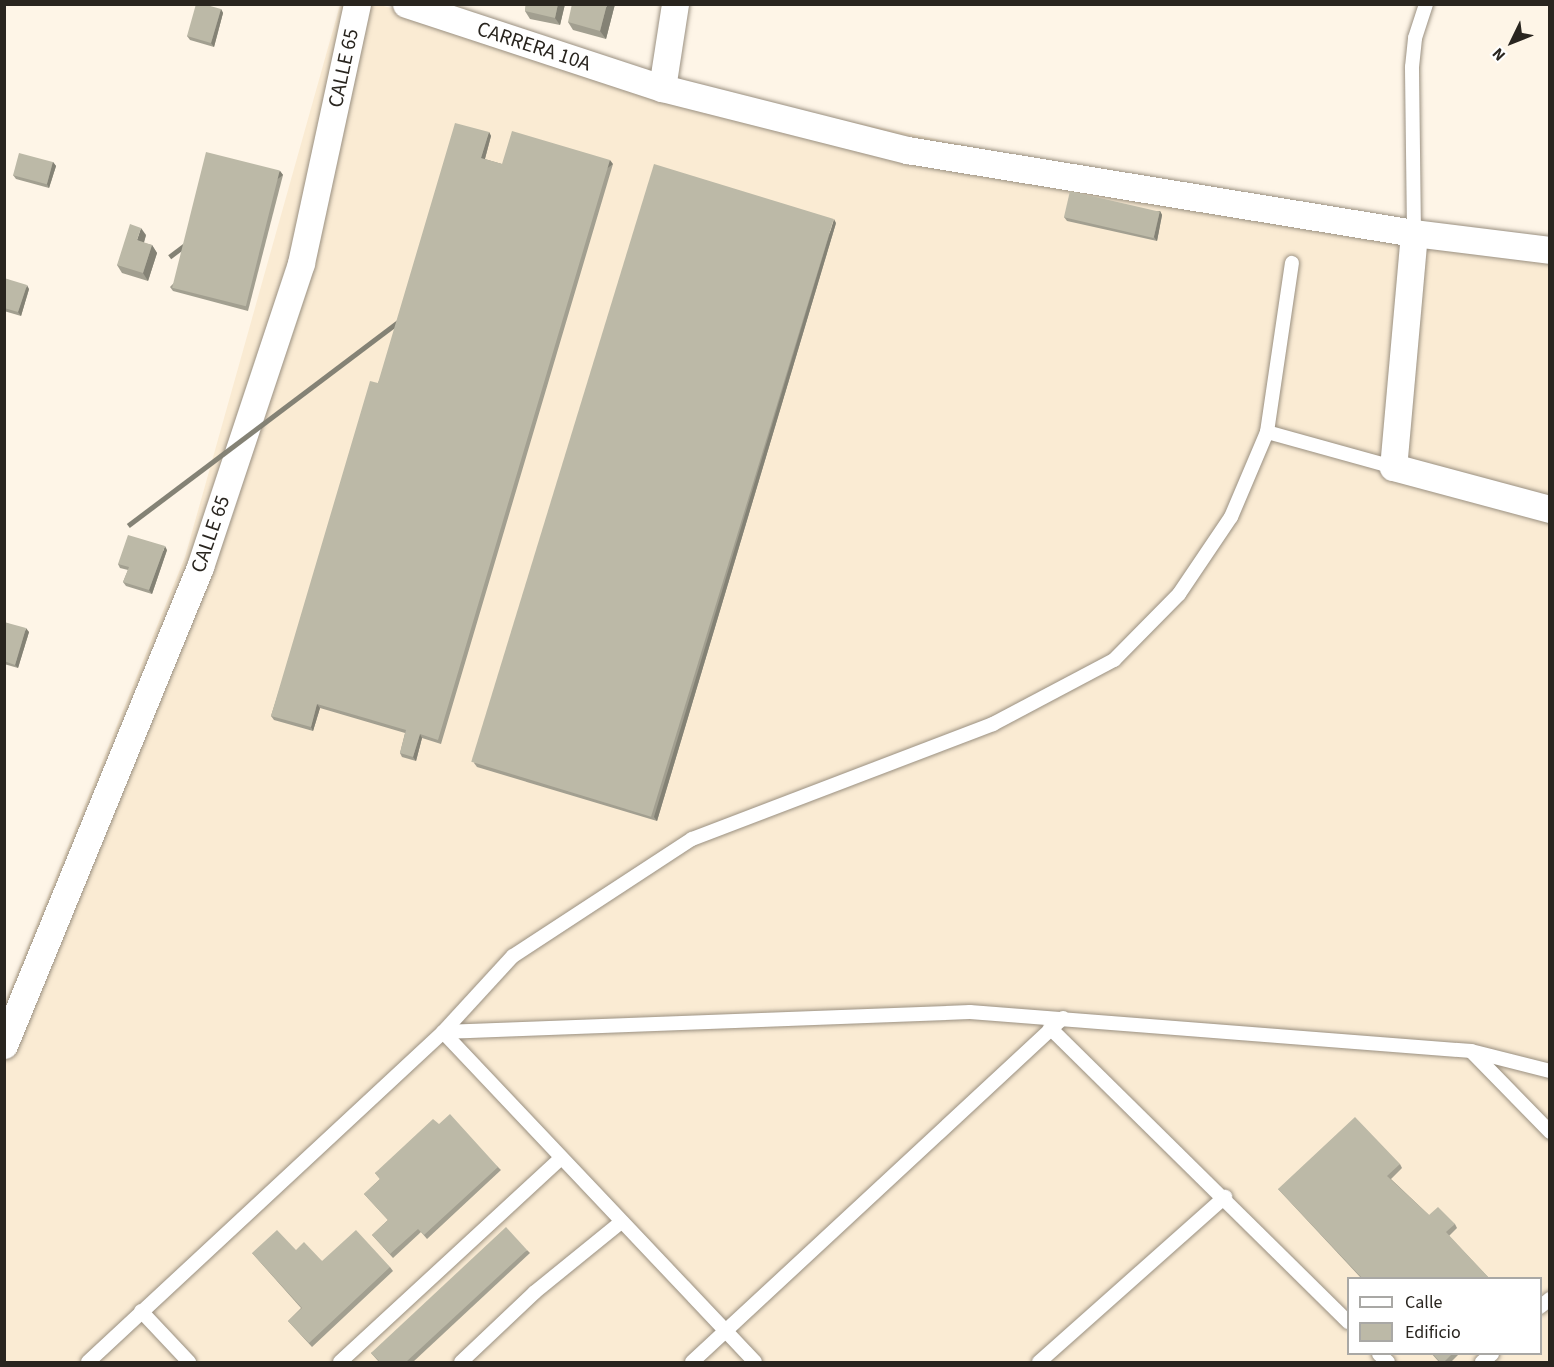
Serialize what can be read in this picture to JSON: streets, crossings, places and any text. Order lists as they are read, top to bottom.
{
  "streets": {
    "street": ["CARRERA 10A", "CALLE 65"]
  },
  "legend": ["Calle", "Edificio"],
  "north": "bottom left"
}
